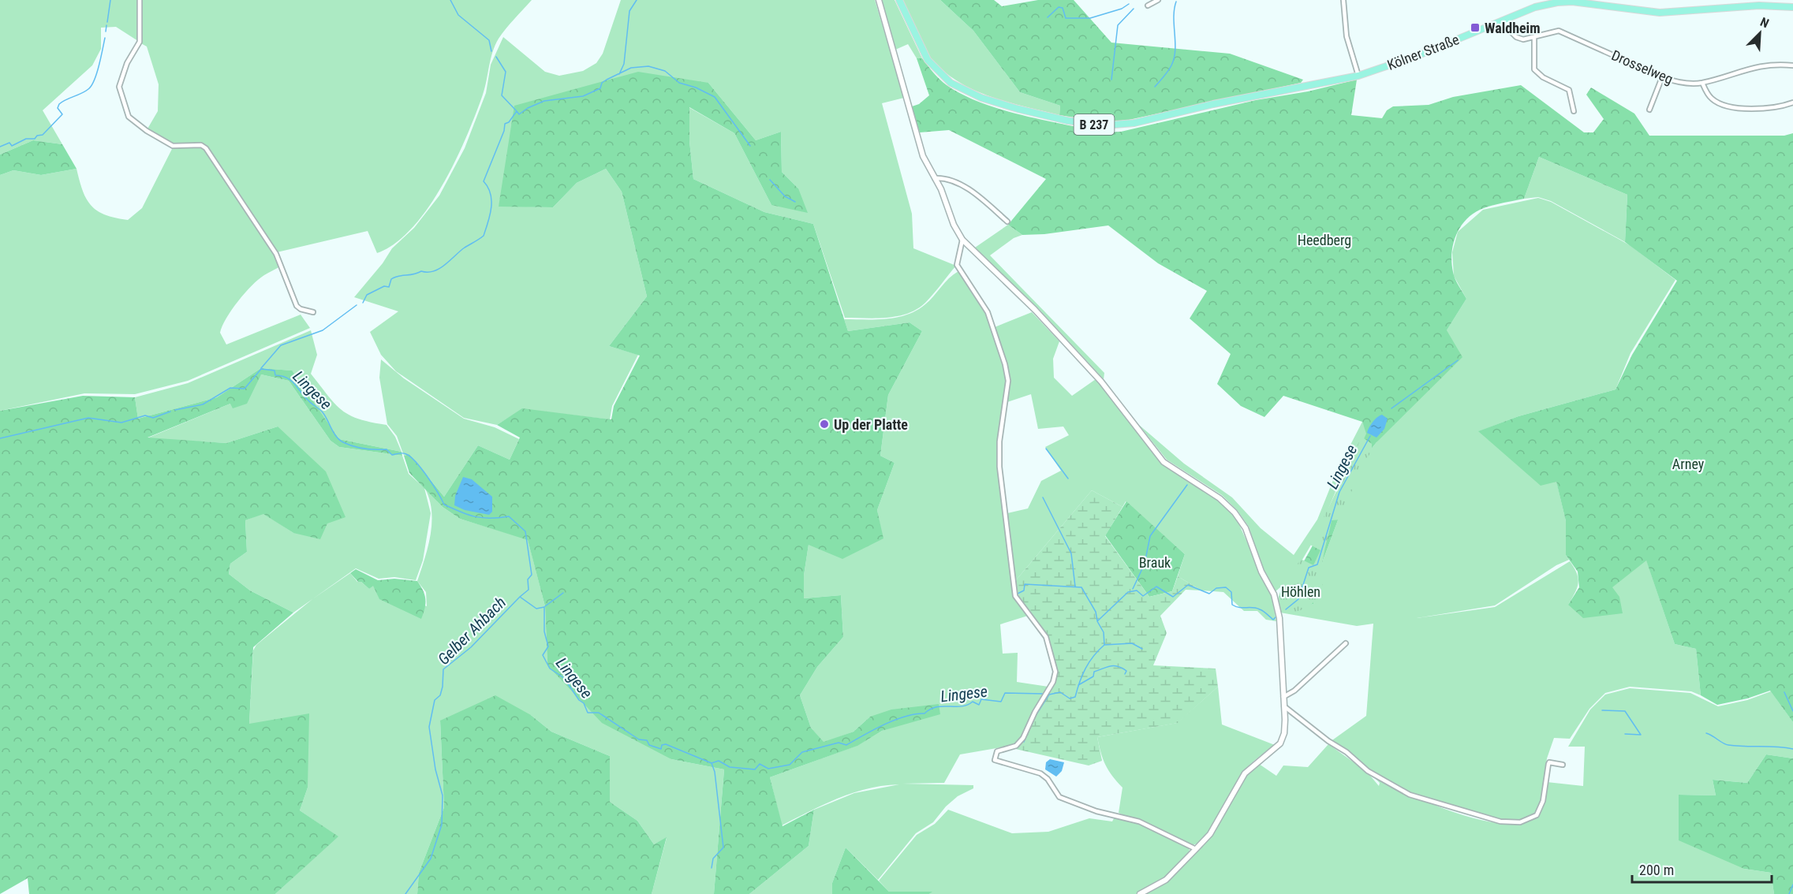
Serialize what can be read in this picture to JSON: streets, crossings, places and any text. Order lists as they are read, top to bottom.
{
  "streets": {
    "main road": ["Kölner Straße", "B 237"],
    "street": ["Drosselweg"]
  },
  "crossings": [
    ["Kölner Straße", "Drosselweg"],
    ["Kölner Straße", "B 237"]
  ],
  "water": ["Lingese", "Gelber Ahbach"],
  "parks": [
    "Heedberg",
    "Arney",
    "Brauk",
    "Höhlen"
  ],
  "places": {
    "transit": ["Waldheim"],
    "other": ["Up der Platte"]
  },
  "scale_bar": "200 m",
  "north": "top right"
}
